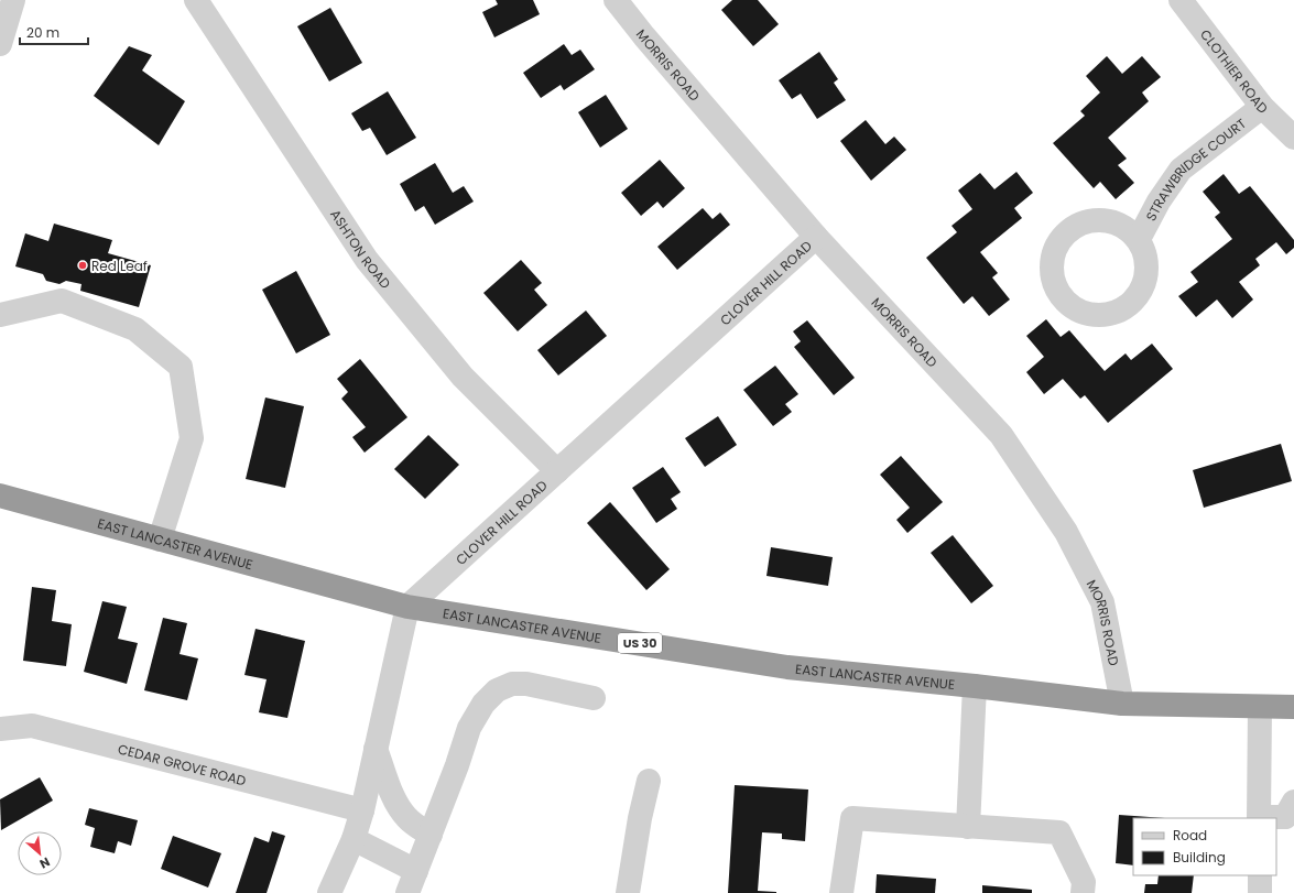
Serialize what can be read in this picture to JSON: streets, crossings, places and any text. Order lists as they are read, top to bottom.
{
  "streets": {
    "highway": ["EAST LANCASTER AVENUE", "US 30"],
    "street": [
      "MORRIS ROAD",
      "CLOTHIER ROAD",
      "STRAWBRIDGE COURT",
      "ASHTON ROAD",
      "CLOVER HILL ROAD",
      "CEDAR GROVE ROAD"
    ]
  },
  "crossings": [
    ["MORRIS ROAD", "CLOVER HILL ROAD"],
    ["MORRIS ROAD", "EAST LANCASTER AVENUE"],
    ["CLOTHIER ROAD", "STRAWBRIDGE COURT"],
    ["ASHTON ROAD", "CLOVER HILL ROAD"],
    ["CLOVER HILL ROAD", "EAST LANCASTER AVENUE"]
  ],
  "places": ["Red Leaf"],
  "legend": ["Road", "Building"],
  "scale_bar": "20 m",
  "north": "bottom right"
}
